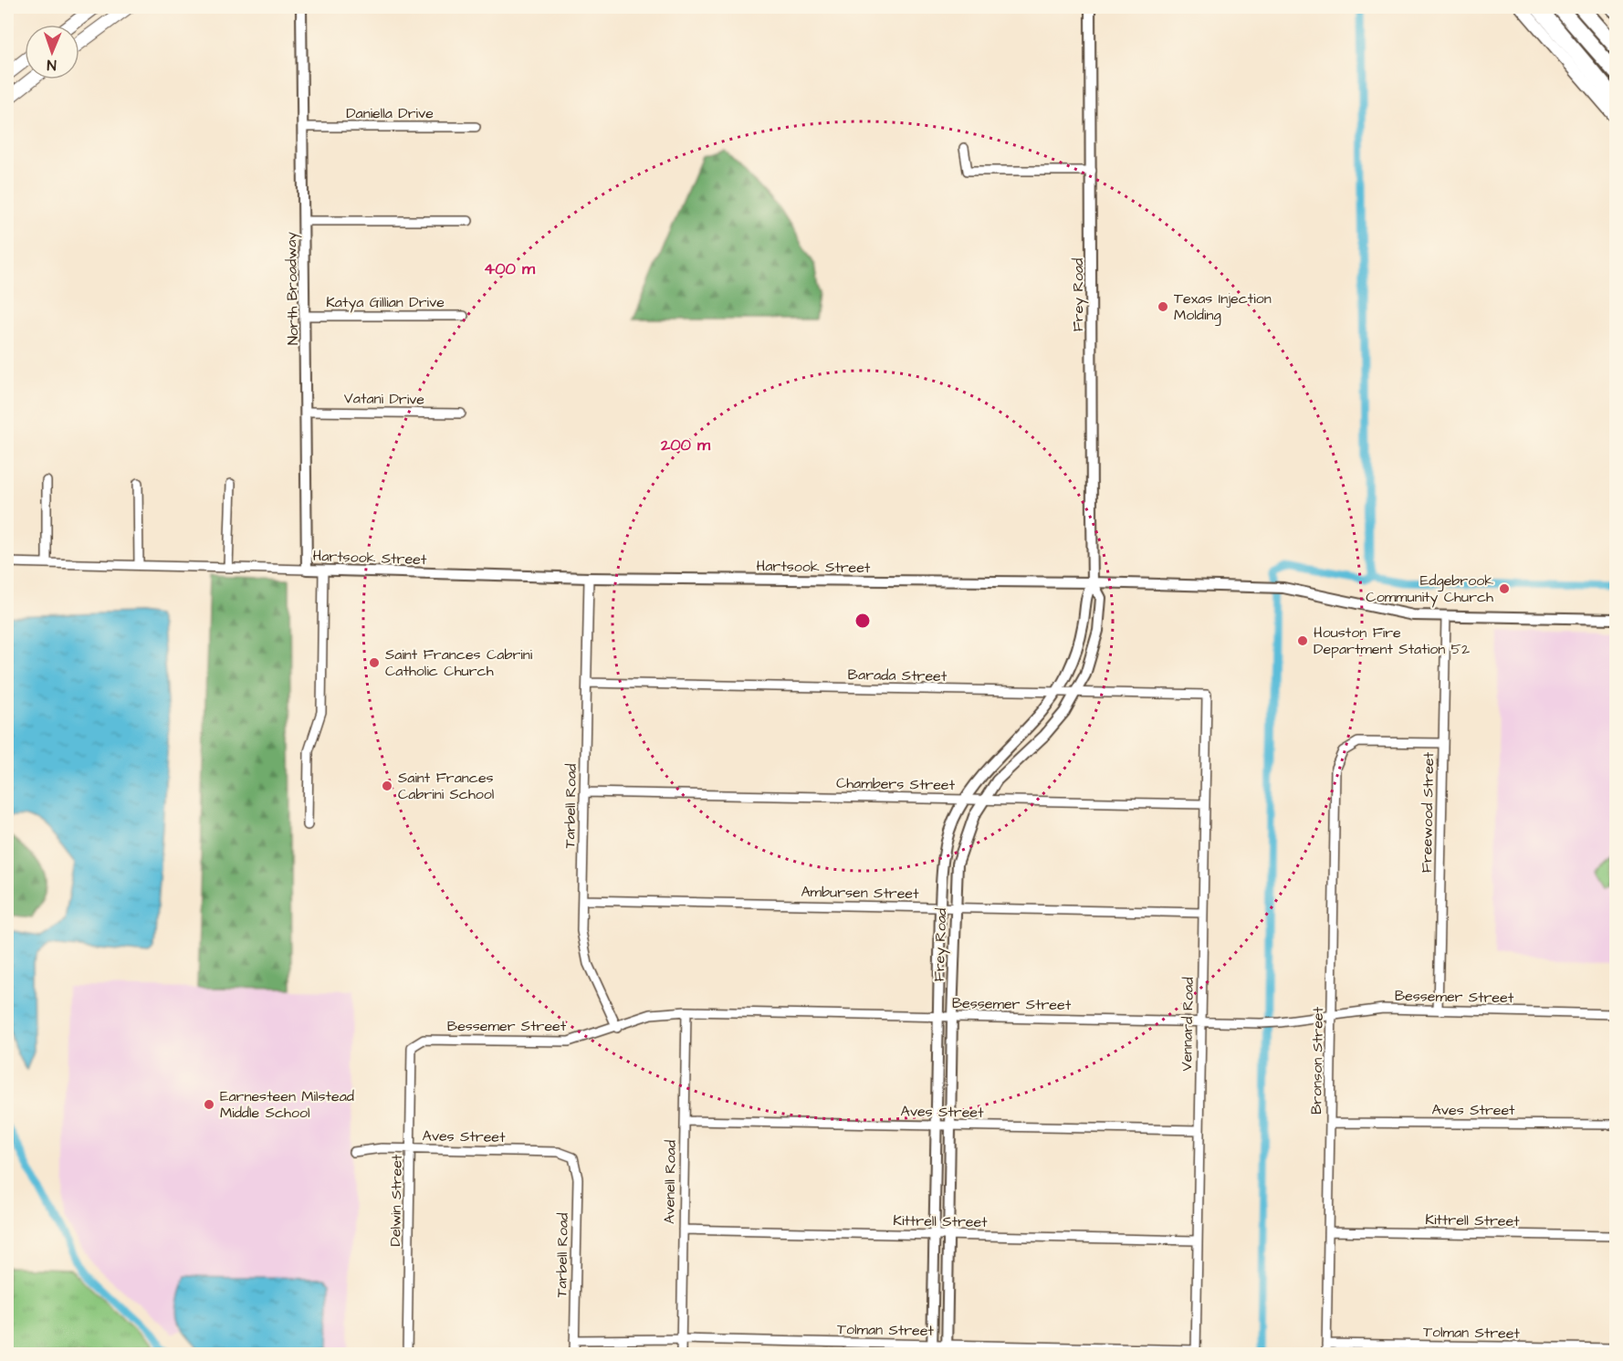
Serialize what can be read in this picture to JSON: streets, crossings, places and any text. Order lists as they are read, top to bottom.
{
  "streets": {
    "street": [
      "Daniella Drive",
      "North Broadway",
      "Frey Road",
      "Katya Gillian Drive",
      "Vatani Drive",
      "Hartsook Street",
      "Barada Street",
      "Chambers Street",
      "Tarbell Road",
      "Freewood Street",
      "Ambursen Street",
      "Bessemer Street",
      "Vennard Road",
      "Bronson Street",
      "Aves Street",
      "Avenell Road",
      "Delwin Street",
      "Kittrell Street",
      "Tolman Street"
    ]
  },
  "crossings": [
    ["Daniella Drive", "North Broadway"],
    ["North Broadway", "Katya Gillian Drive"],
    ["North Broadway", "Vatani Drive"],
    ["North Broadway", "Hartsook Street"],
    ["Frey Road", "Hartsook Street"],
    ["Frey Road", "Barada Street"],
    ["Frey Road", "Chambers Street"],
    ["Frey Road", "Ambursen Street"],
    ["Frey Road", "Bessemer Street"],
    ["Frey Road", "Aves Street"],
    ["Frey Road", "Kittrell Street"],
    ["Frey Road", "Tolman Street"],
    ["Hartsook Street", "Tarbell Road"],
    ["Hartsook Street", "Freewood Street"],
    ["Barada Street", "Tarbell Road"],
    ["Barada Street", "Vennard Road"],
    ["Chambers Street", "Tarbell Road"],
    ["Chambers Street", "Vennard Road"],
    ["Tarbell Road", "Ambursen Street"],
    ["Tarbell Road", "Bessemer Street"],
    ["Tarbell Road", "Aves Street"],
    ["Tarbell Road", "Tolman Street"],
    ["Freewood Street", "Bessemer Street"],
    ["Freewood Street", "Bronson Street"],
    ["Ambursen Street", "Vennard Road"],
    ["Bessemer Street", "Vennard Road"],
    ["Bessemer Street", "Bronson Street"],
    ["Bessemer Street", "Avenell Road"],
    ["Bessemer Street", "Delwin Street"],
    ["Vennard Road", "Aves Street"],
    ["Vennard Road", "Kittrell Street"],
    ["Vennard Road", "Tolman Street"],
    ["Bronson Street", "Aves Street"],
    ["Bronson Street", "Kittrell Street"],
    ["Bronson Street", "Tolman Street"],
    ["Aves Street", "Avenell Road"],
    ["Aves Street", "Delwin Street"],
    ["Avenell Road", "Kittrell Street"],
    ["Avenell Road", "Tolman Street"]
  ],
  "places": [
    "Texas Injection Molding",
    "Edgebrook Community Church",
    "Houston Fire Department Station 52",
    "Saint Frances Cabrini Catholic Church",
    "Saint Frances Cabrini School",
    "Earnesteen Milstead Middle School"
  ],
  "north": "bottom",
  "rings": ["400 m", "200 m"]
}
